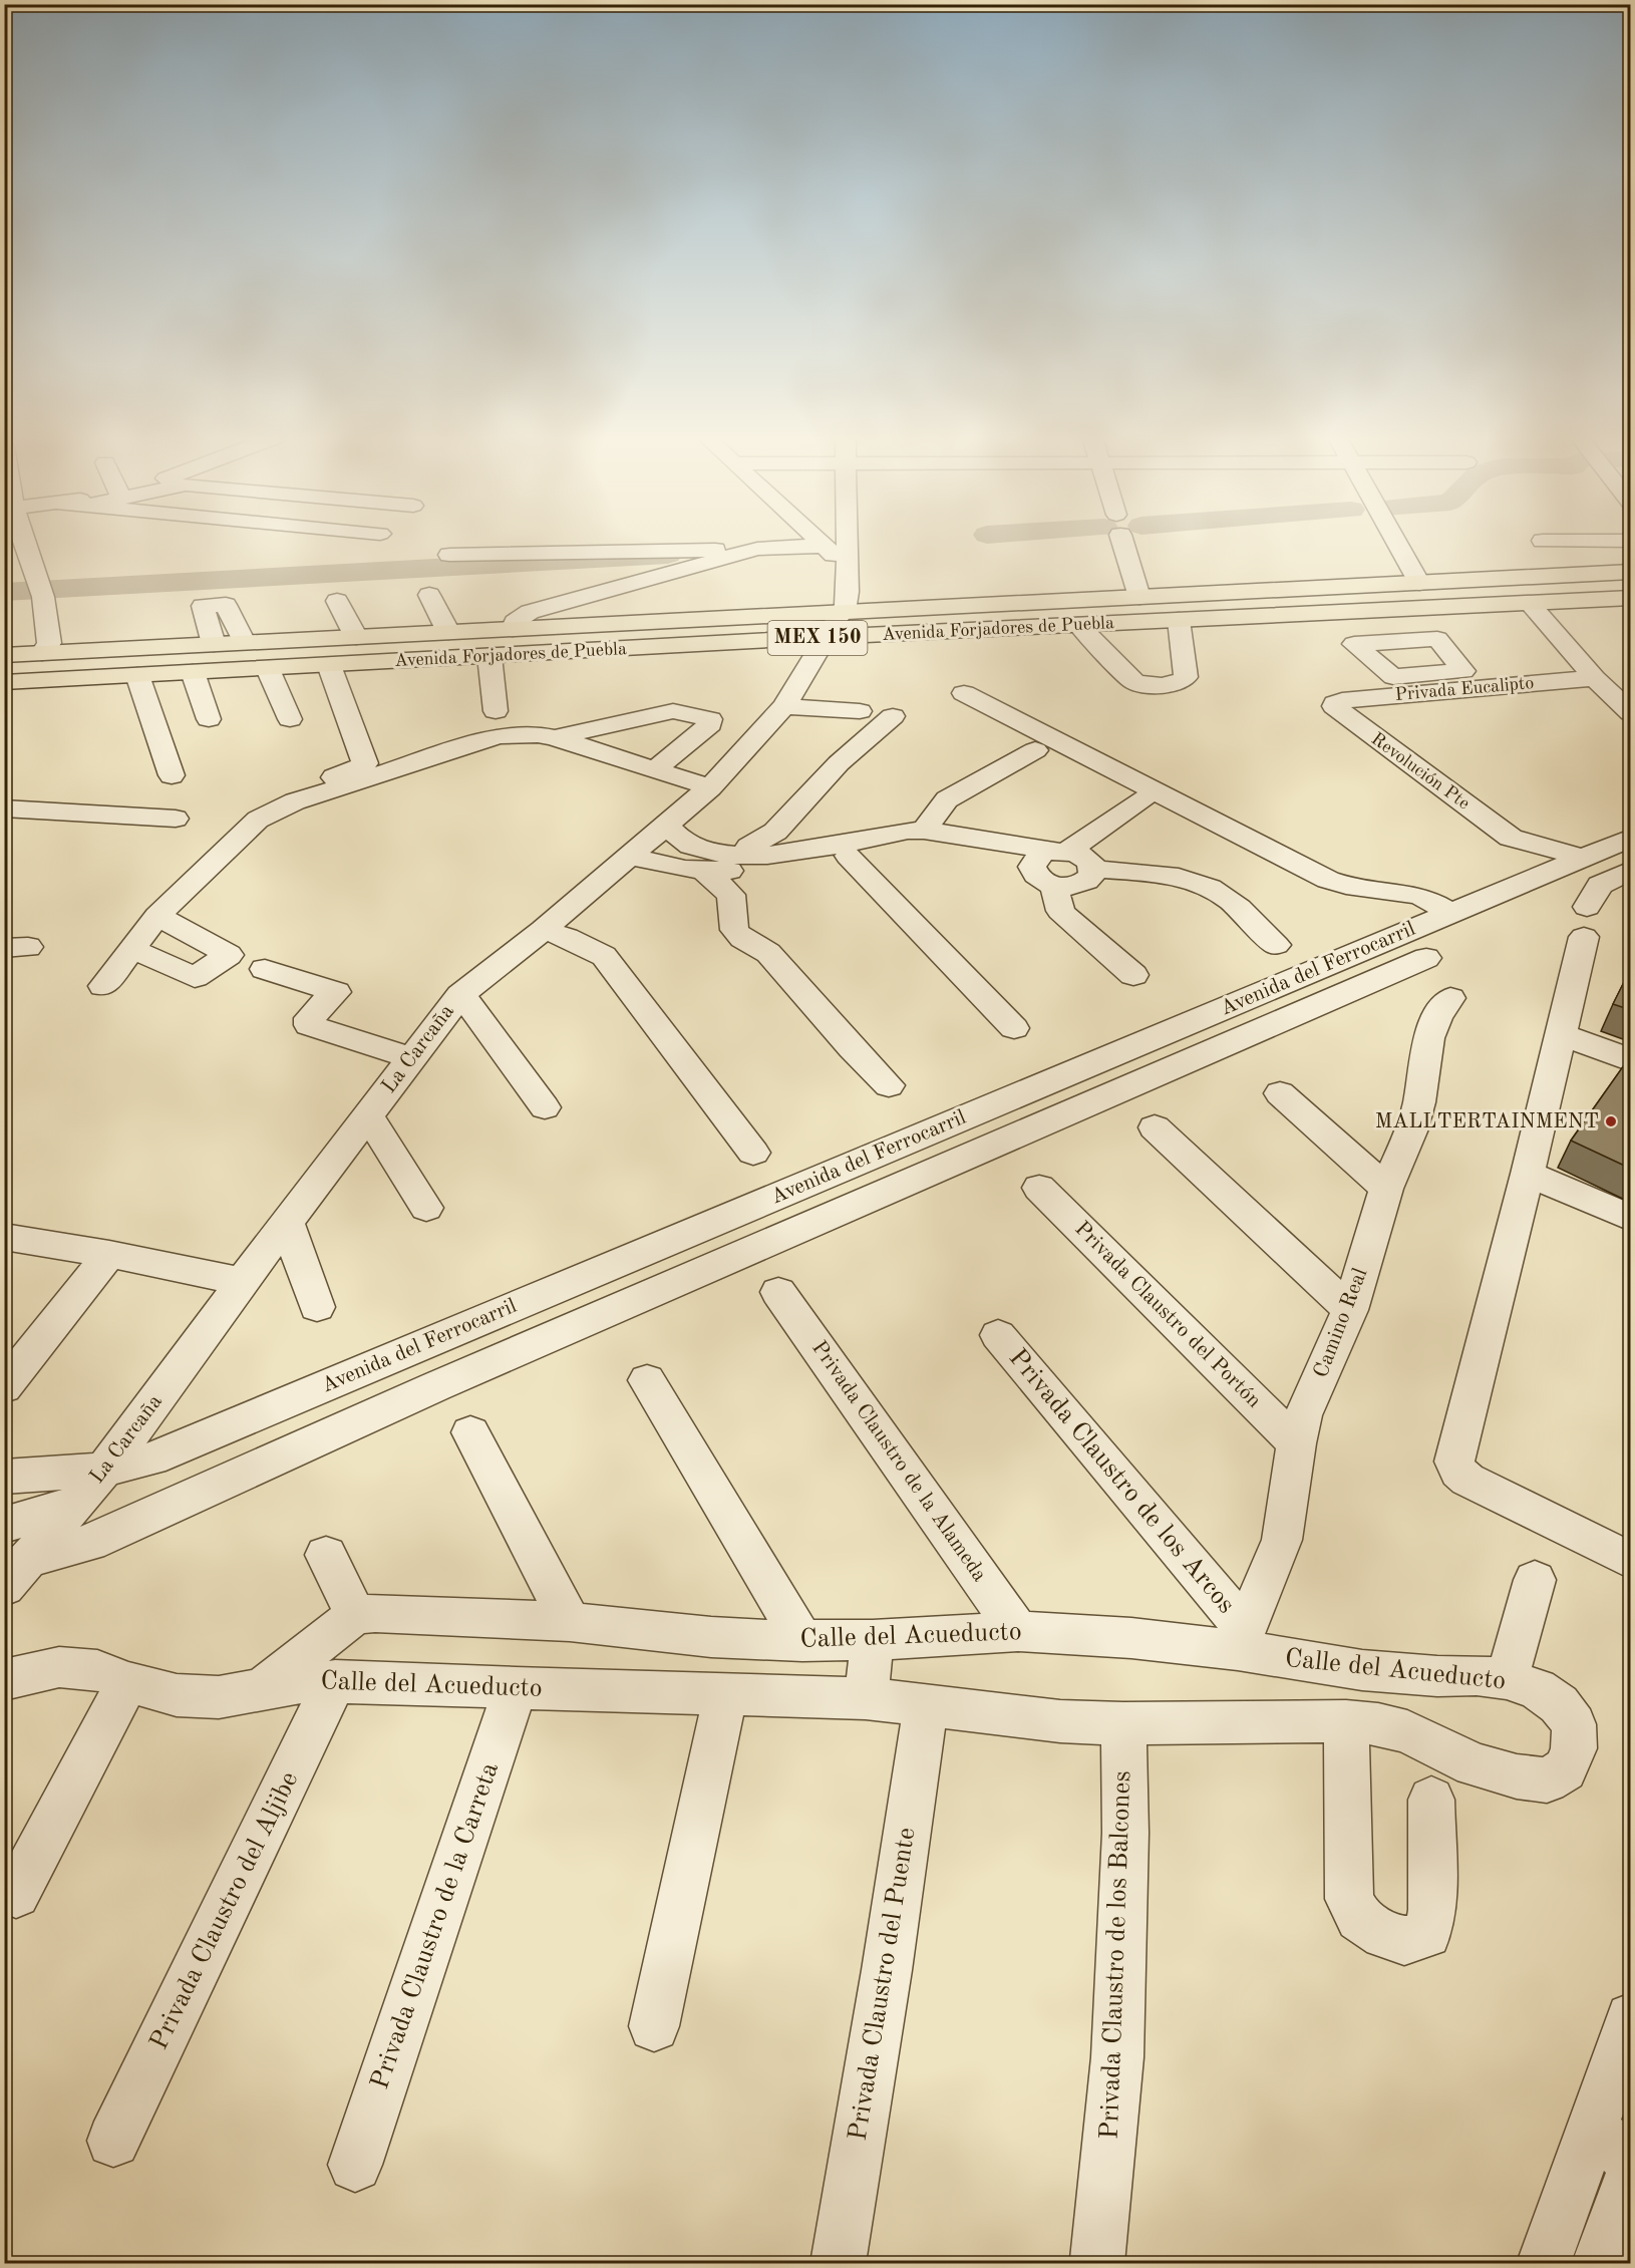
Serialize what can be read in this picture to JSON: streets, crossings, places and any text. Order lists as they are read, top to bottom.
{
  "streets": {
    "main road": ["Avenida Forjadores de Puebla", "MEX 150"],
    "street": [
      "Privada Eucalipto",
      "Revolución Pte",
      "Avenida del Ferrocarril",
      "La Carcaña",
      "Privada Claustro del Portón",
      "Camino Real",
      "Privada Claustro de la Alameda",
      "Privada Claustro de los Arcos",
      "Calle del Acueducto",
      "Privada Claustro del Aljibe",
      "Privada Claustro de la Carreta",
      "Privada Claustro de los Balcones",
      "Privada Claustro del Puente"
    ]
  },
  "crossings": [
    ["Avenida Forjadores de Puebla", "La Carcaña"],
    ["Privada Eucalipto", "Revolución Pte"],
    ["Revolución Pte", "Avenida del Ferrocarril"],
    ["Avenida del Ferrocarril", "La Carcaña"],
    ["Privada Claustro del Portón", "Camino Real"],
    ["Camino Real", "Privada Claustro de los Arcos"],
    ["Camino Real", "Calle del Acueducto"],
    ["Privada Claustro de la Alameda", "Calle del Acueducto"],
    ["Privada Claustro de los Arcos", "Calle del Acueducto"],
    ["Calle del Acueducto", "Privada Claustro del Aljibe"],
    ["Calle del Acueducto", "Privada Claustro de la Carreta"],
    ["Calle del Acueducto", "Privada Claustro de los Balcones"],
    ["Calle del Acueducto", "Privada Claustro del Puente"]
  ],
  "places": ["MALLTERTAINMENT"]
}
